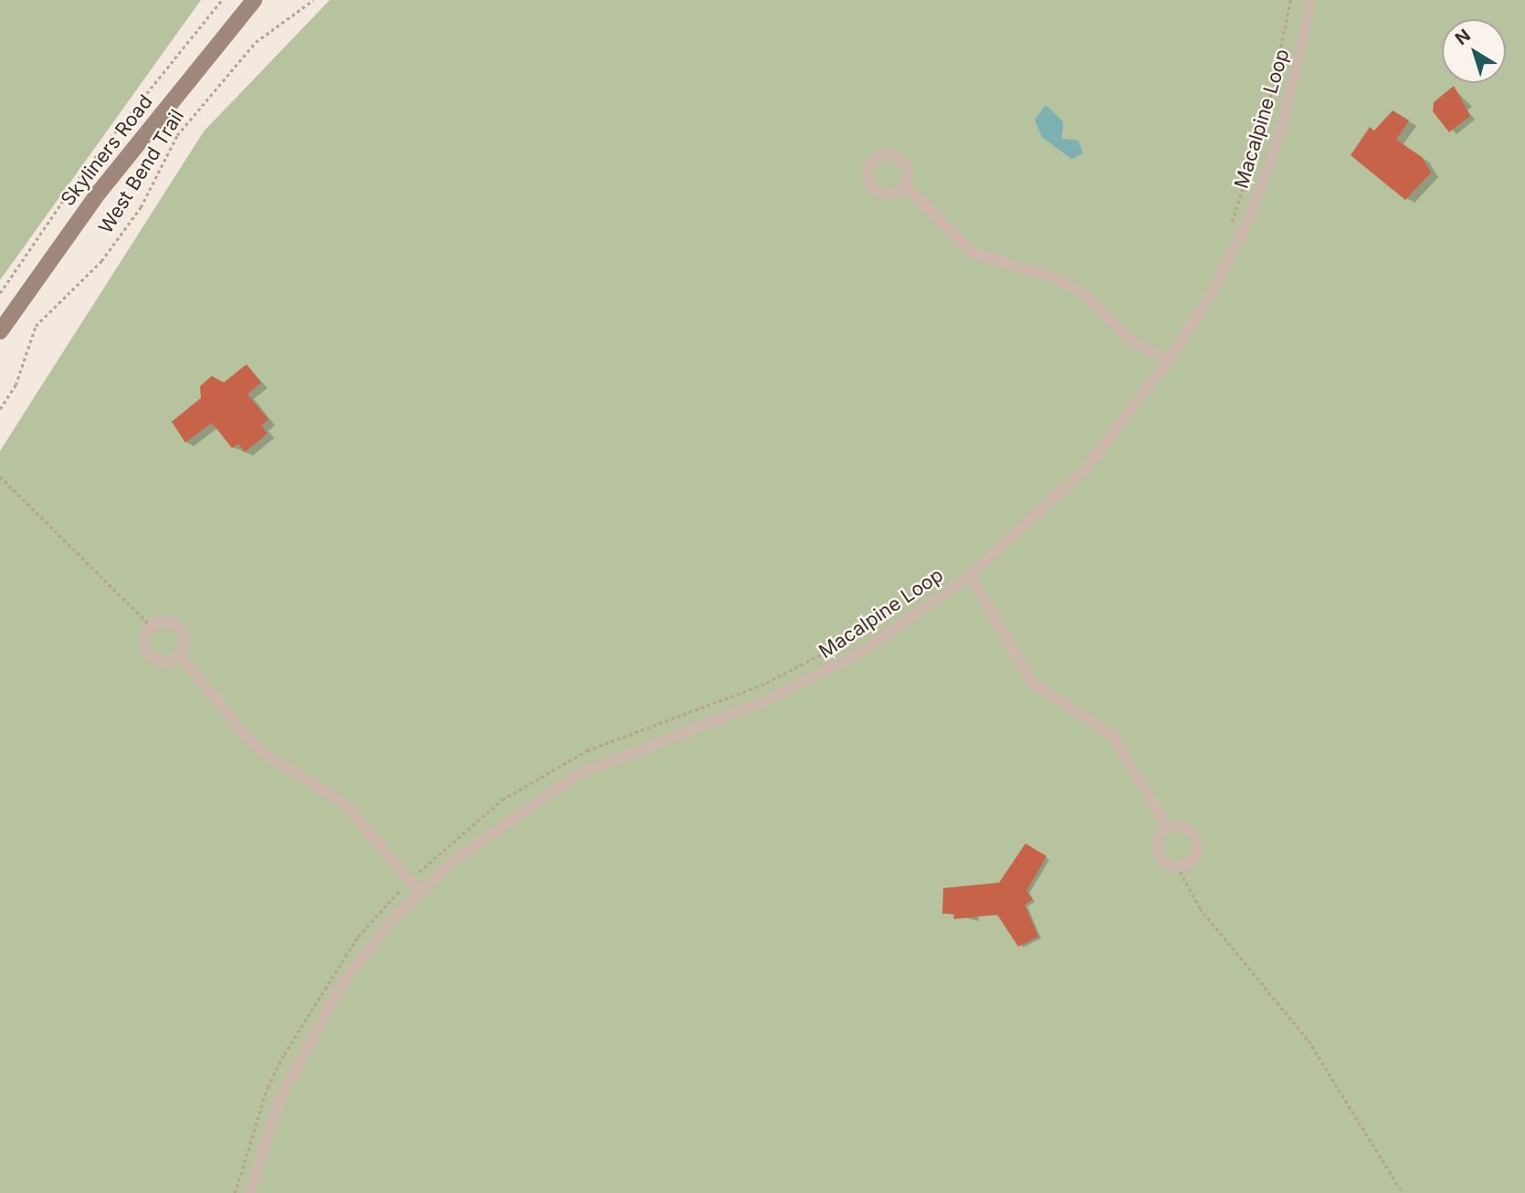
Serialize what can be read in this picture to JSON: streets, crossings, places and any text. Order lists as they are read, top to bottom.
{
  "streets": {
    "street": ["Macalpine Loop", "Skyliners Road"],
    "path": ["West Bend Trail"]
  },
  "north": "top left"
}
